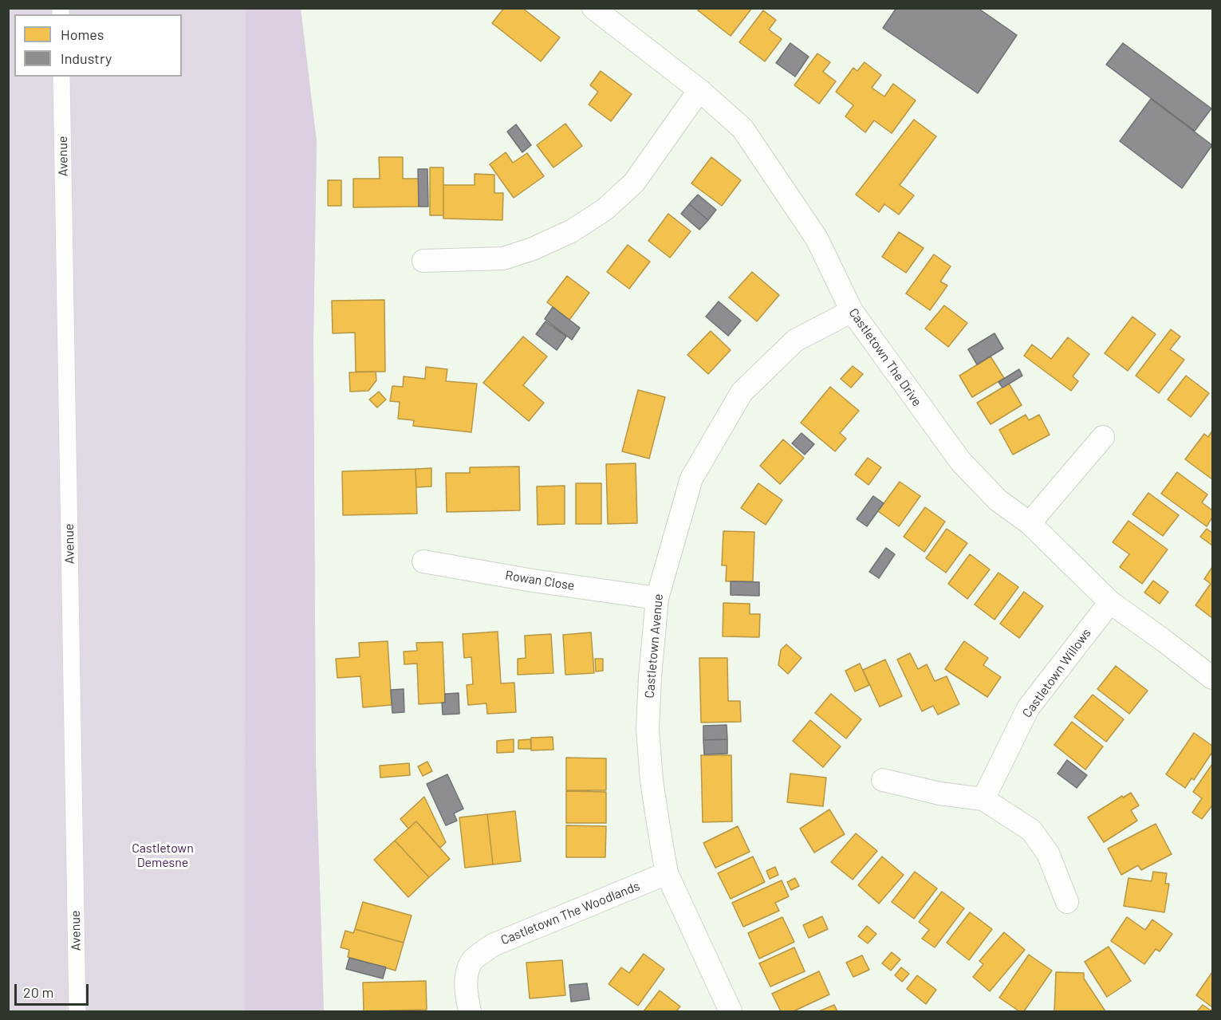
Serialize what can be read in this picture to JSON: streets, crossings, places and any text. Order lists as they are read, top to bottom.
{
  "streets": {
    "street": [
      "Avenue",
      "Castletown The Drive",
      "Rowan Close",
      "Castletown Avenue",
      "Castletown Willows",
      "Castletown The Woodlands"
    ]
  },
  "crossings": [
    ["Castletown The Drive", "Castletown Avenue"],
    ["Castletown The Drive", "Castletown Willows"],
    ["Rowan Close", "Castletown Avenue"],
    ["Castletown Avenue", "Castletown The Woodlands"]
  ],
  "parks": ["Castletown Demesne"],
  "legend": ["Homes", "Industry"],
  "scale_bar": "20 m"
}
